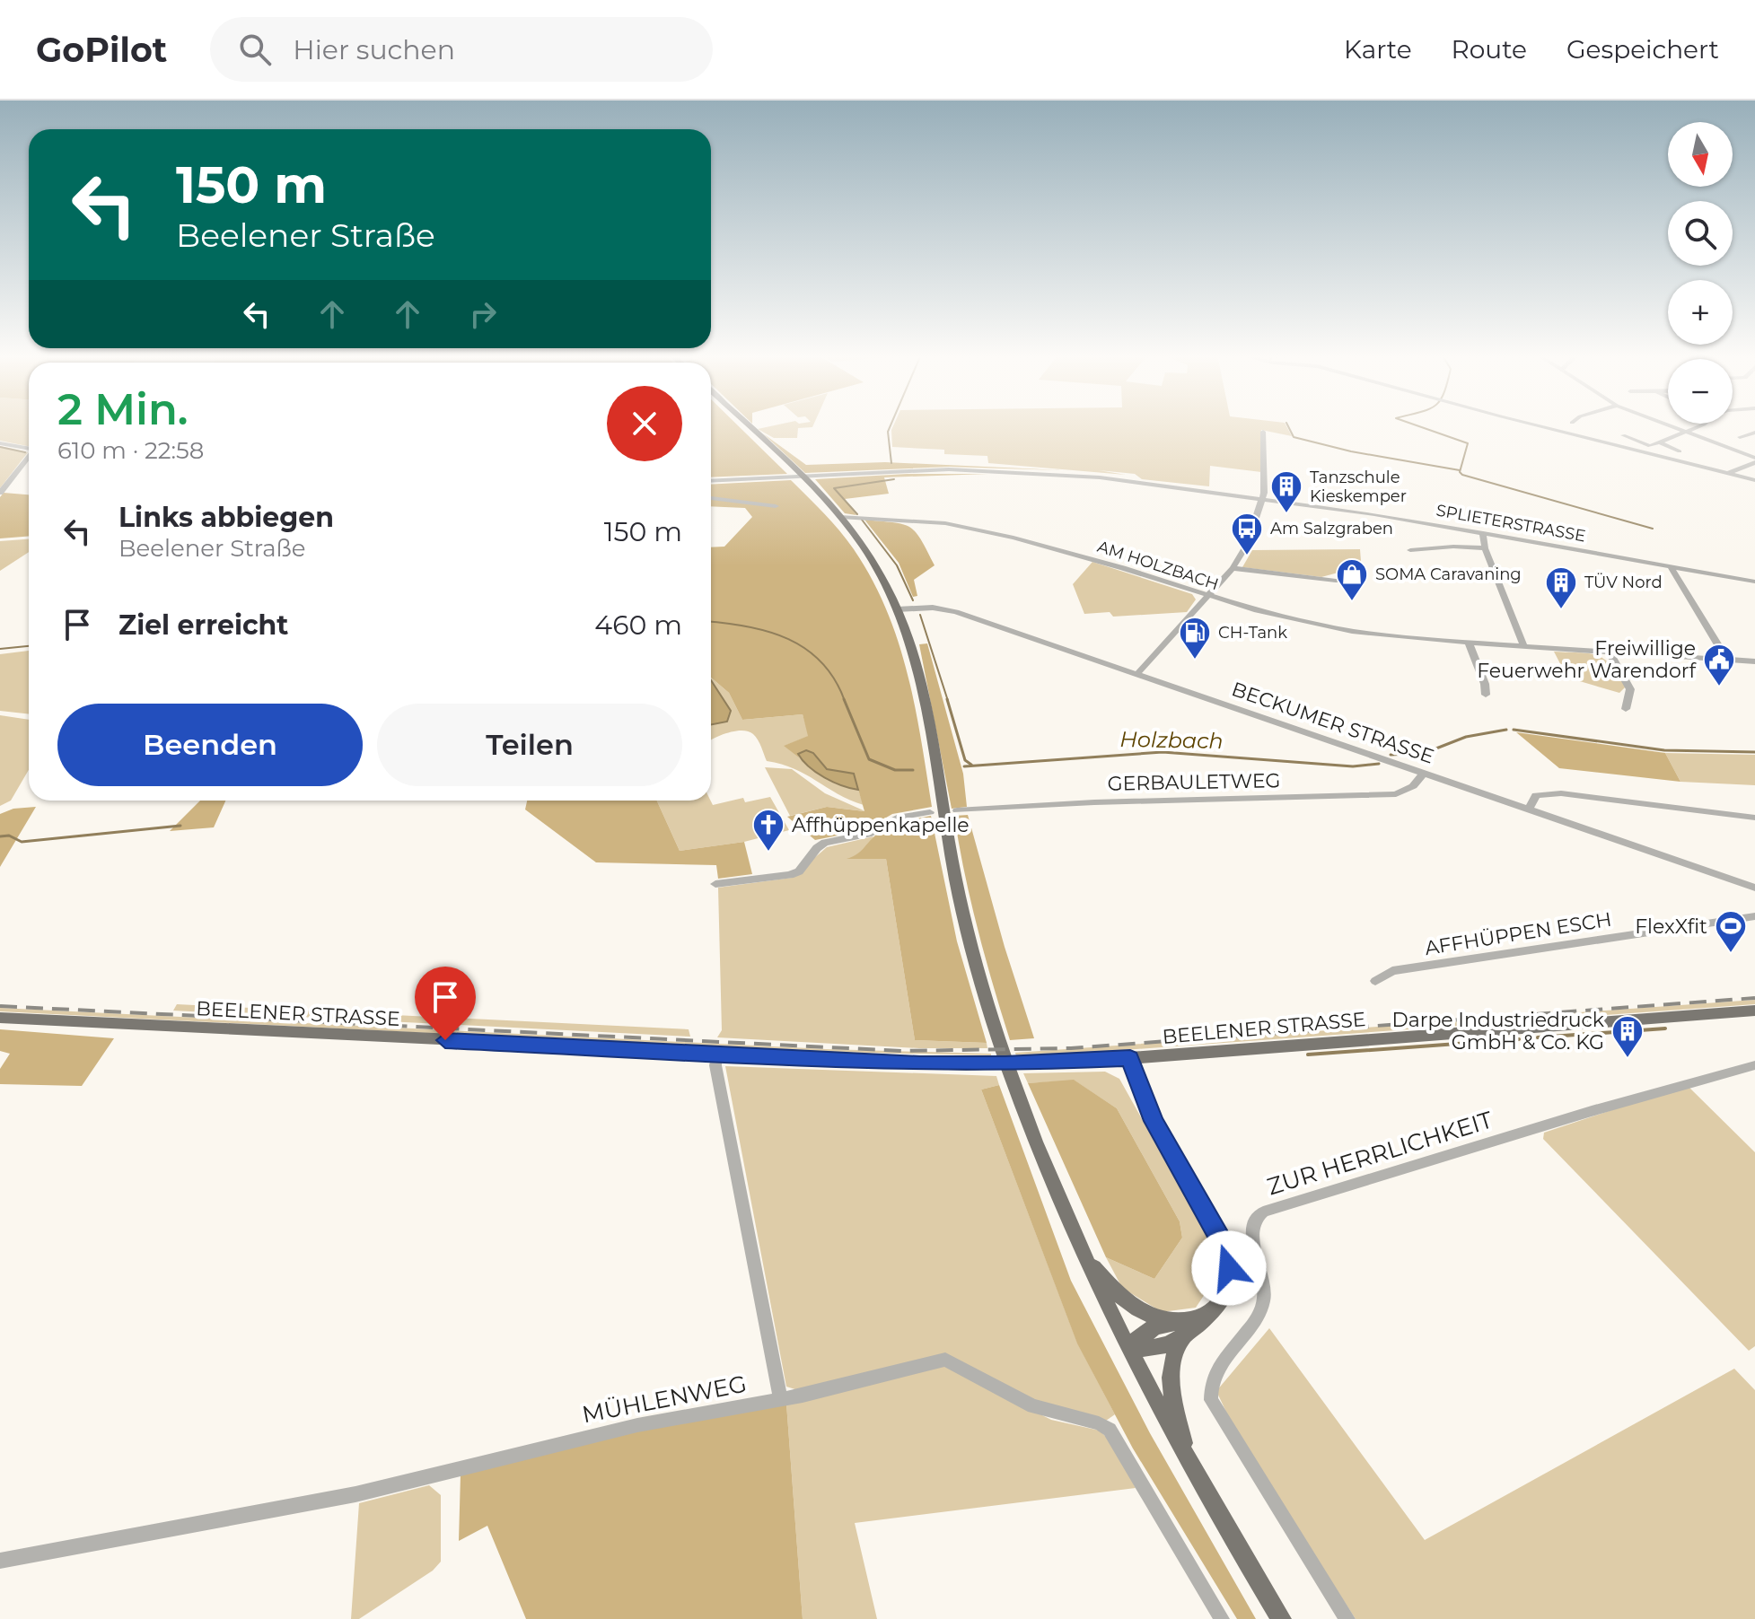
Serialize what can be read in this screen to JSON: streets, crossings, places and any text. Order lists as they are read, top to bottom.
{
  "streets": {
    "main road": ["BEELENER STRASSE"],
    "street": [
      "SPLIETERSTRASSE",
      "AM HOLZBACH",
      "BECKUMER STRASSE",
      "GERBAULETWEG",
      "AFFHÜPPEN ESCH",
      "ZUR HERRLICHKEIT",
      "MÜHLENWEG"
    ]
  },
  "crossings": [
    ["BECKUMER STRASSE", "GERBAULETWEG"]
  ],
  "water": ["Holzbach"],
  "places": {
    "building": ["Tanzschule Kieskemper", "TÜV Nord", "Darpe Industriedruck GmbH & Co. KG"],
    "bus stop": ["Am Salzgraben"],
    "shop": ["SOMA Caravaning"],
    "fuel station": ["CH-Tank"],
    "public building": ["Freiwillige Feuerwehr Warendorf"],
    "church": ["Affhüppenkapelle"],
    "sports": ["FlexXfit"]
  },
  "north": "bottom",
  "page": {
    "header": "GoPilot",
    "search": "Hier suchen",
    "nav": ["Karte", "Route", "Gespeichert"],
    "map_buttons": ["+", "−"],
    "turn": ["150 m", "Beelener Straße"],
    "heading": ["2 Min.", "610 m · 22:58"],
    "list": [
      {
        "name": "Links abbiegen",
        "note": "Beelener Straße",
        "value": "150 m"
      },
      {
        "name": "Ziel erreicht",
        "value": "460 m"
      }
    ],
    "buttons": ["Beenden", "Teilen"]
  }
}
